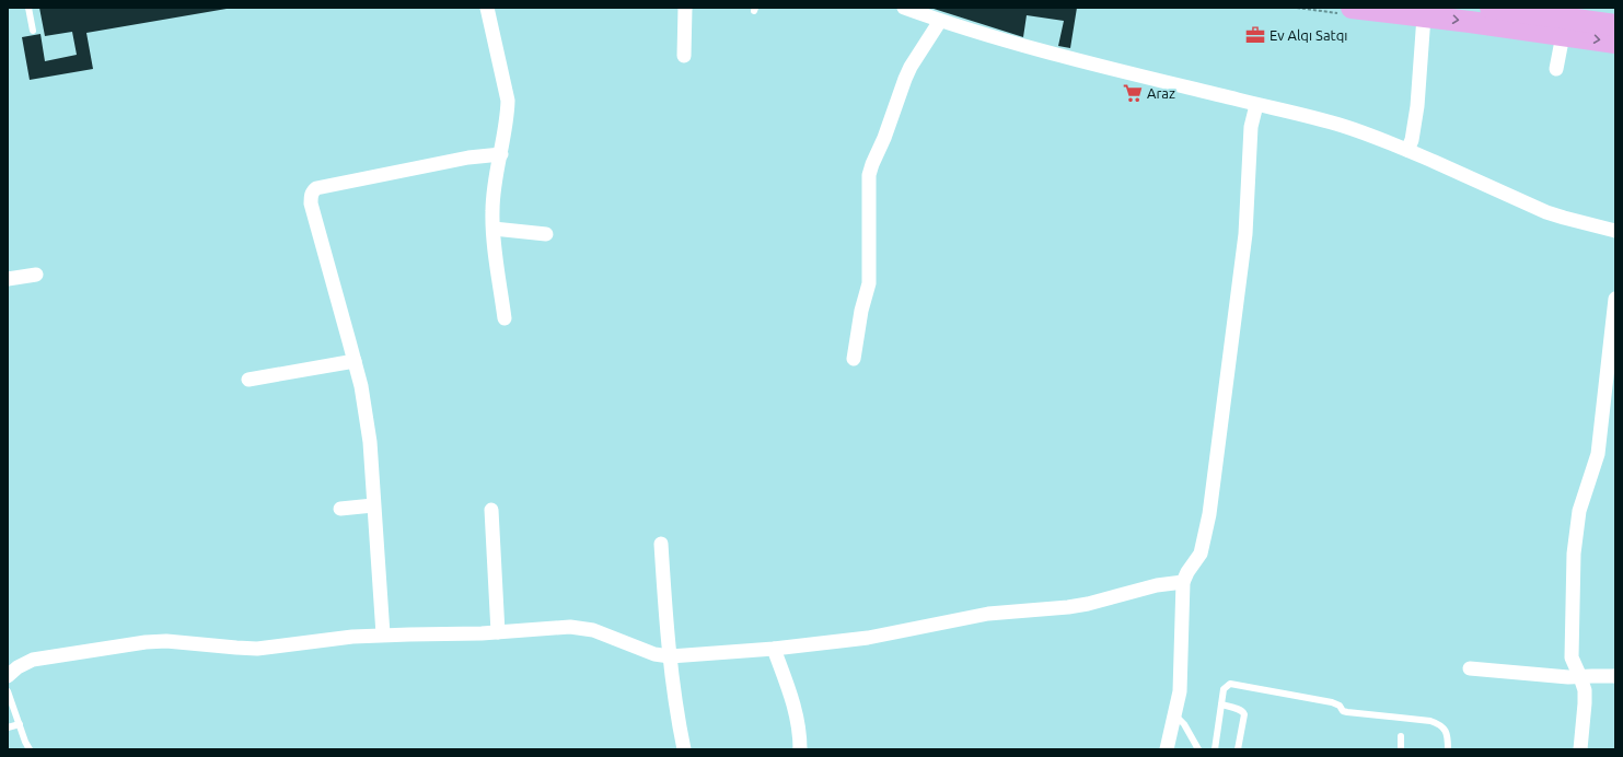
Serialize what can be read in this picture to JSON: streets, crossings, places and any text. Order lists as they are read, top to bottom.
{
  "places": {
    "office": ["Ev Alqı Satqı"],
    "supermarket": ["Araz"]
  }
}
